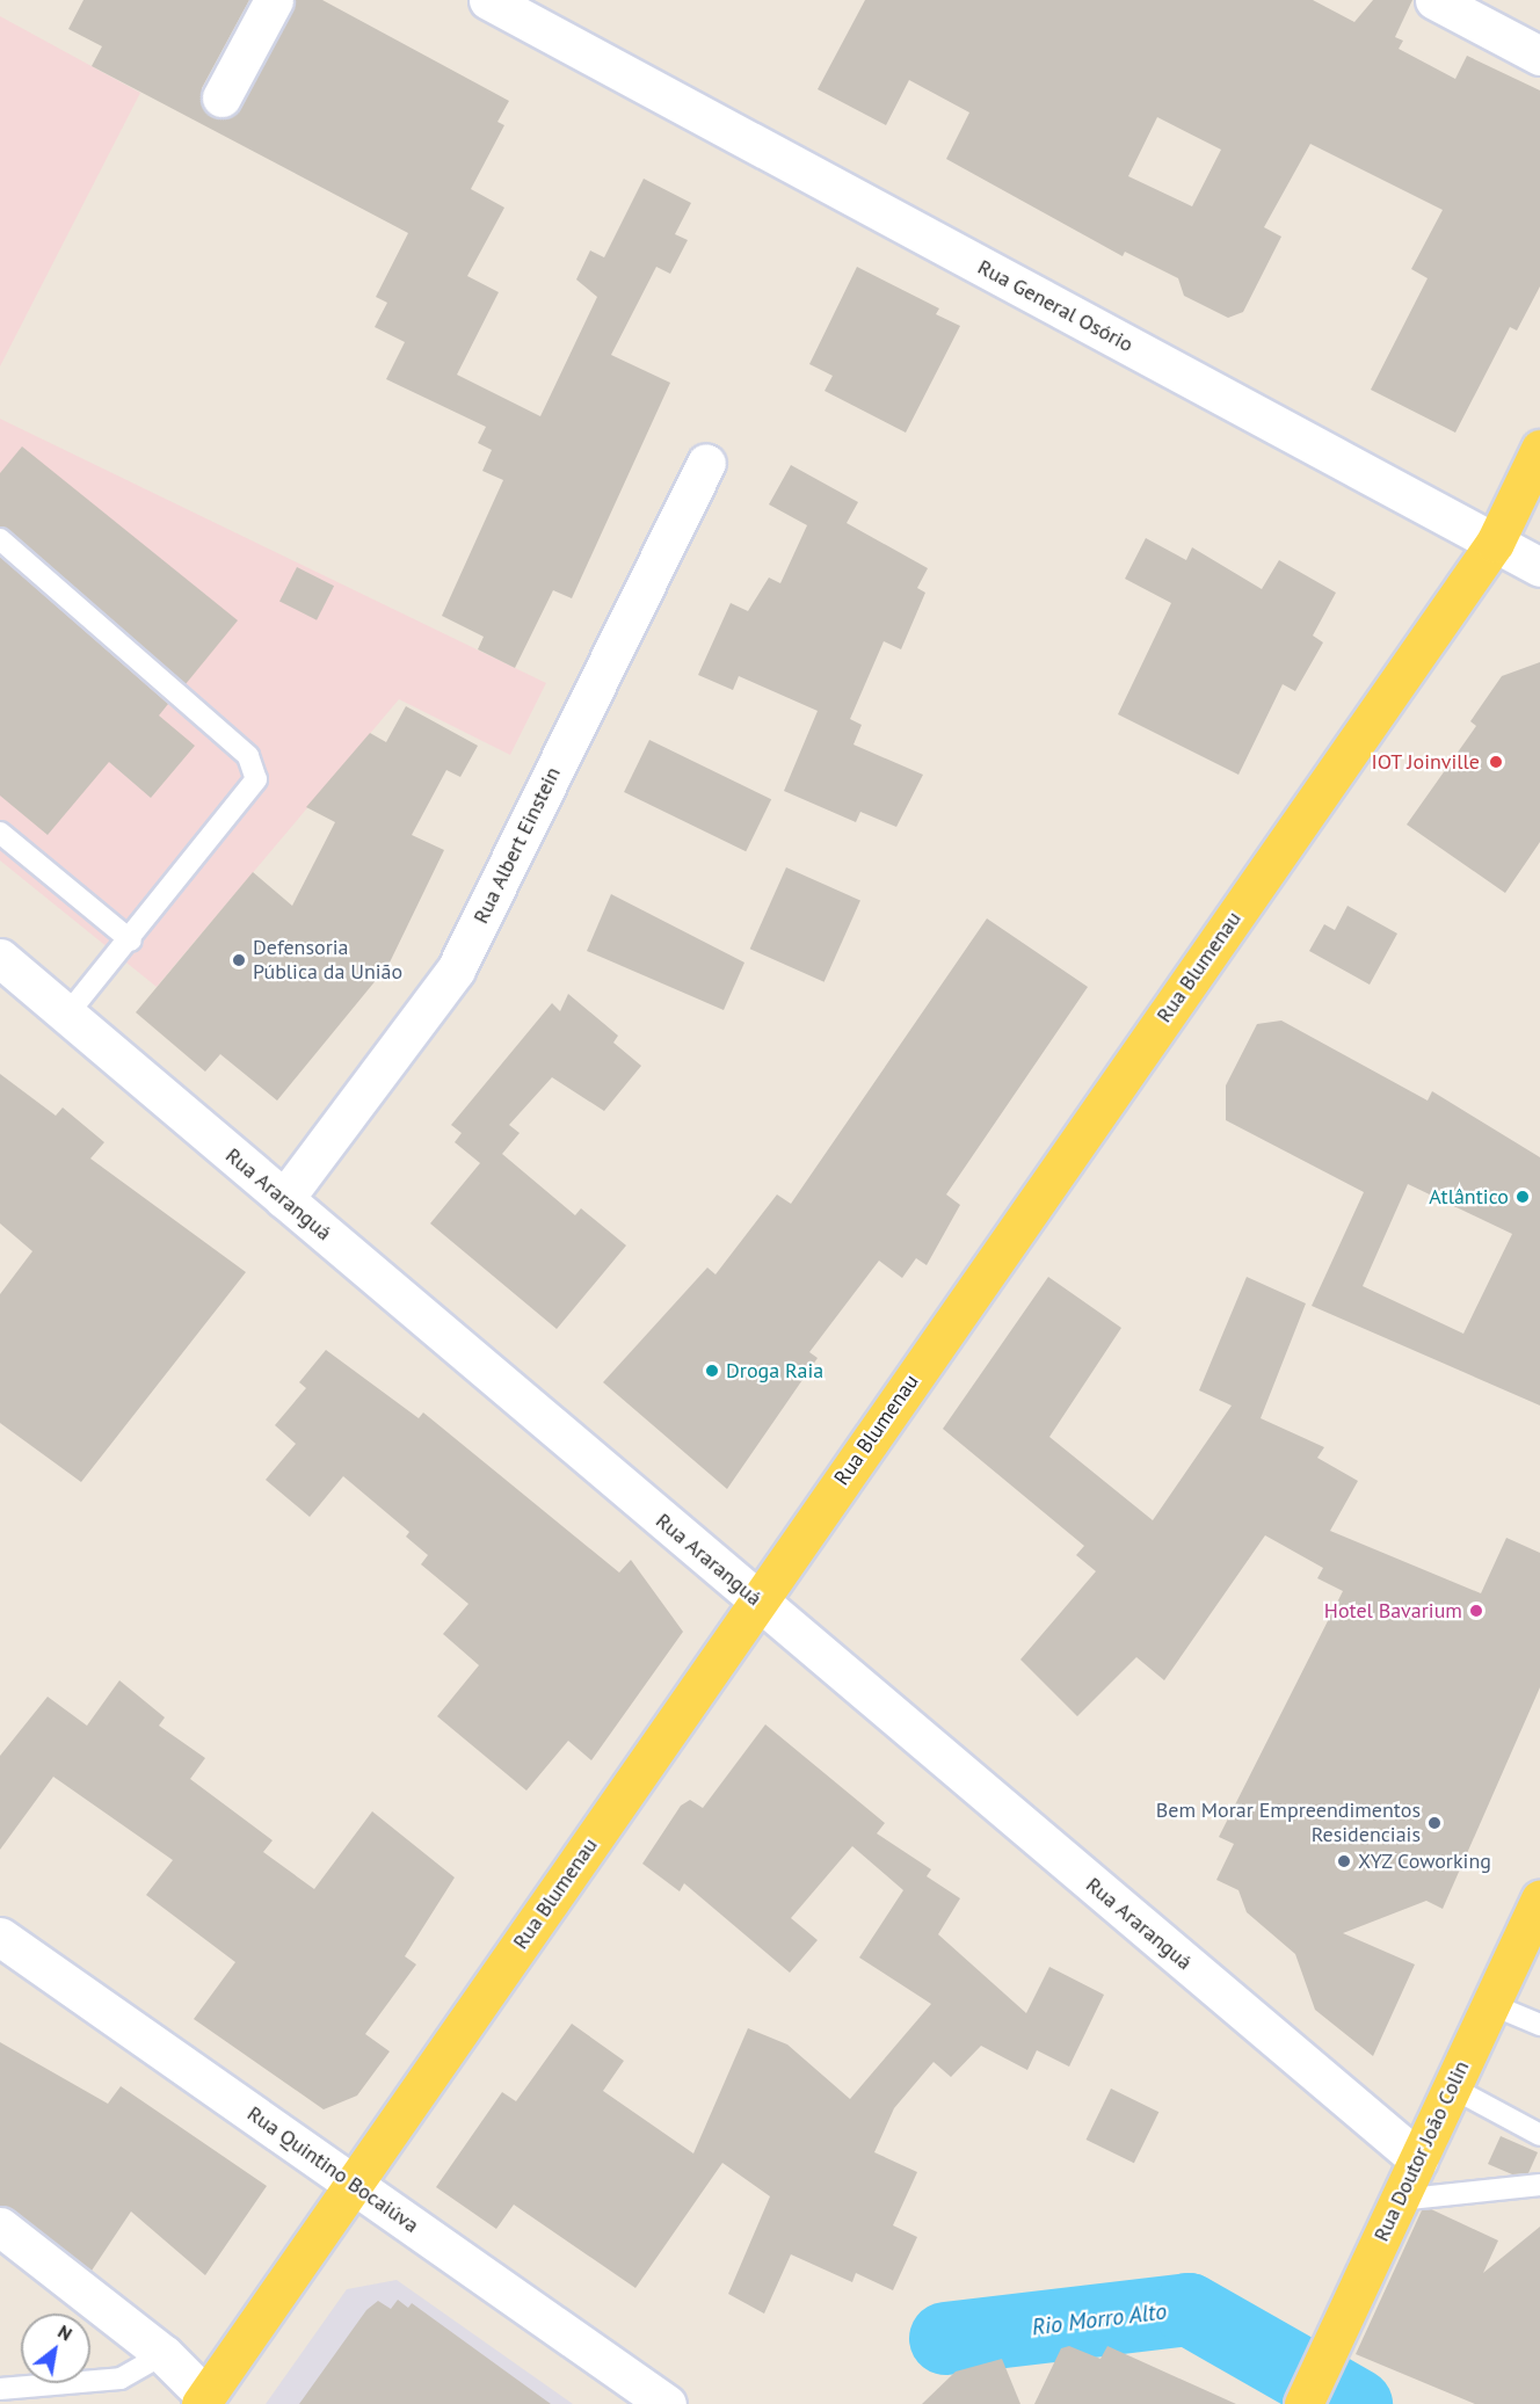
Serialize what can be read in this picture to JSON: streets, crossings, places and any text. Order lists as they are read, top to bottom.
{
  "streets": {
    "main road": ["Rua Blumenau", "Rua Doutor João Colin"],
    "street": [
      "Rua General Osório",
      "Rua Albert Einstein",
      "Rua Araranguá",
      "Rua Quintino Bocaiúva"
    ]
  },
  "crossings": [
    ["Rua General Osório", "Rua Blumenau"],
    ["Rua Albert Einstein", "Rua Araranguá"],
    ["Rua Blumenau", "Rua Araranguá"],
    ["Rua Blumenau", "Rua Quintino Bocaiúva"],
    ["Rua Araranguá", "Rua Doutor João Colin"]
  ],
  "water": ["Rio Morro Alto"],
  "places": [
    "IOT Joinville",
    "Defensoria Pública da União",
    "Atlântico",
    "Droga Raia",
    "Hotel Bavarium",
    "Bem Morar Empreendimentos Residenciais",
    "XYZ Coworking"
  ],
  "north": "top right"
}
